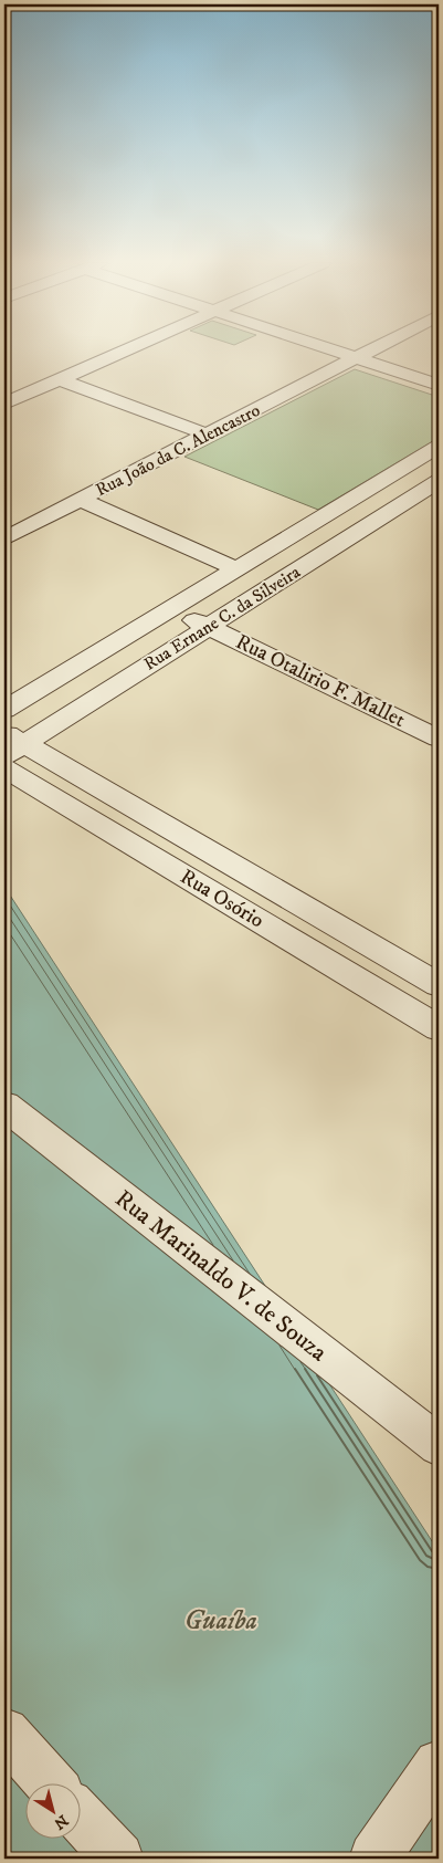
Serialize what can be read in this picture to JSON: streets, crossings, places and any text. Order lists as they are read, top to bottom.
{
  "streets": {
    "street": [
      "Rua João da C. Alencastro",
      "Rua Ernane C. da Silveira",
      "Rua Otalirio F. Mallet",
      "Rua Osório",
      "Rua Marinaldo V. de Souza"
    ]
  },
  "crossings": [
    ["Rua Ernane C. da Silveira", "Rua Otalirio F. Mallet"],
    ["Rua Ernane C. da Silveira", "Rua Osório"]
  ],
  "water": ["Guaíba"],
  "north": "bottom right"
}
